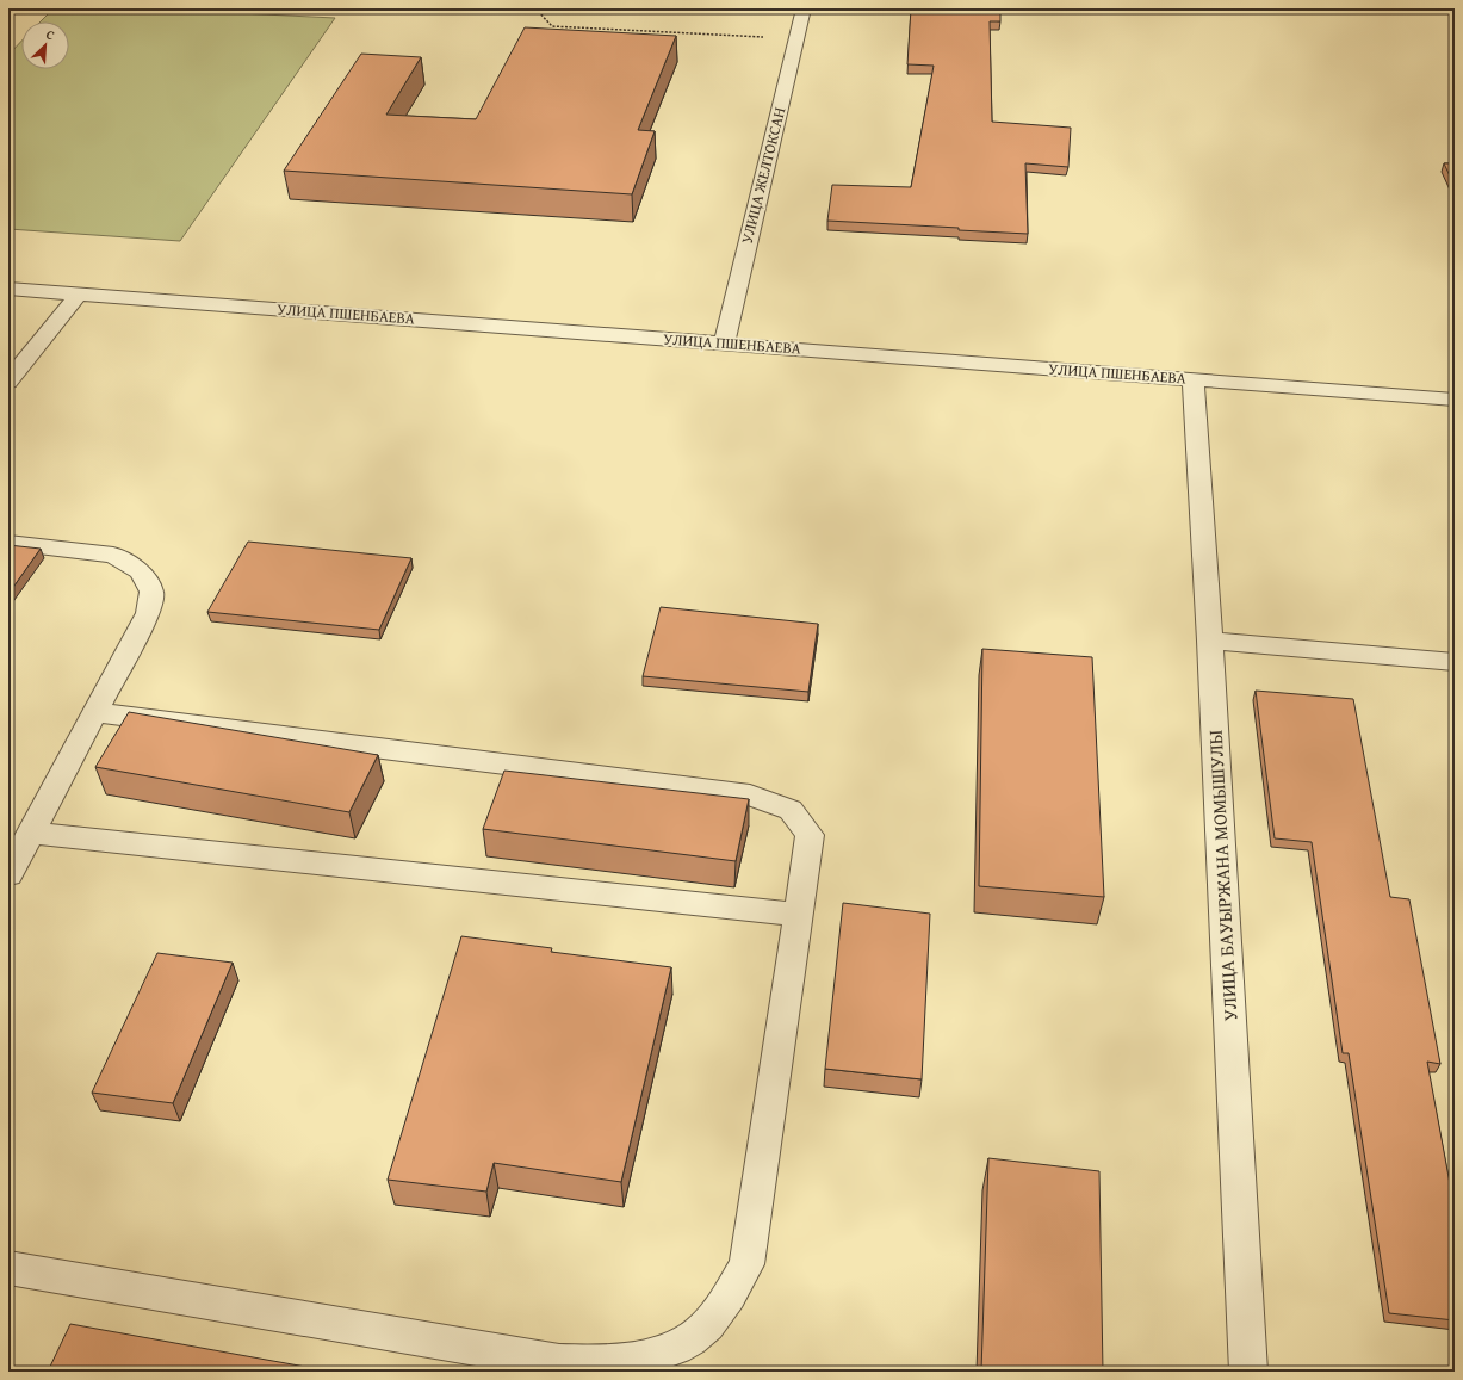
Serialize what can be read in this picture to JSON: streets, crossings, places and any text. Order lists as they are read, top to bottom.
{
  "streets": {
    "street": ["УЛИЦА ЖЕЛТОКСАН", "УЛИЦА ПШЕНБАЕВА", "УЛИЦА БАУЫРЖАНА МОМЫШУЛЫ"]
  },
  "crossings": [
    ["УЛИЦА ЖЕЛТОКСАН", "УЛИЦА ПШЕНБАЕВА"],
    ["УЛИЦА ПШЕНБАЕВА", "УЛИЦА БАУЫРЖАНА МОМЫШУЛЫ"]
  ],
  "north": "top right"
}
